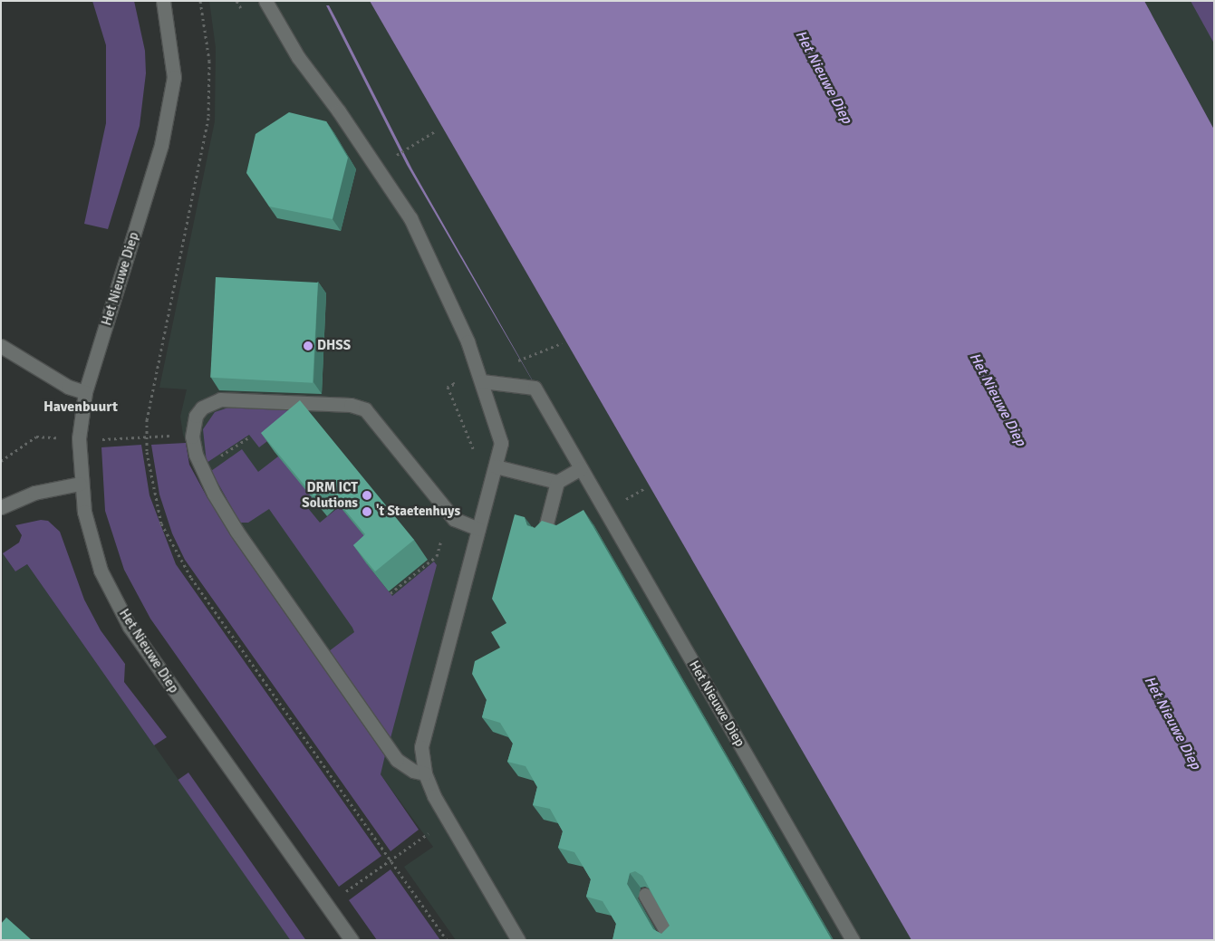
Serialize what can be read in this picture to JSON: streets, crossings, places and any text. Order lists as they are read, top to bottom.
{
  "streets": {
    "street": ["Het Nieuwe Diep"]
  },
  "districts": ["Havenbuurt"],
  "water": ["Het Nieuwe Diep"],
  "places": ["DHSS", "DRM ICT Solutions", "'t Staetenhuys"]
}
